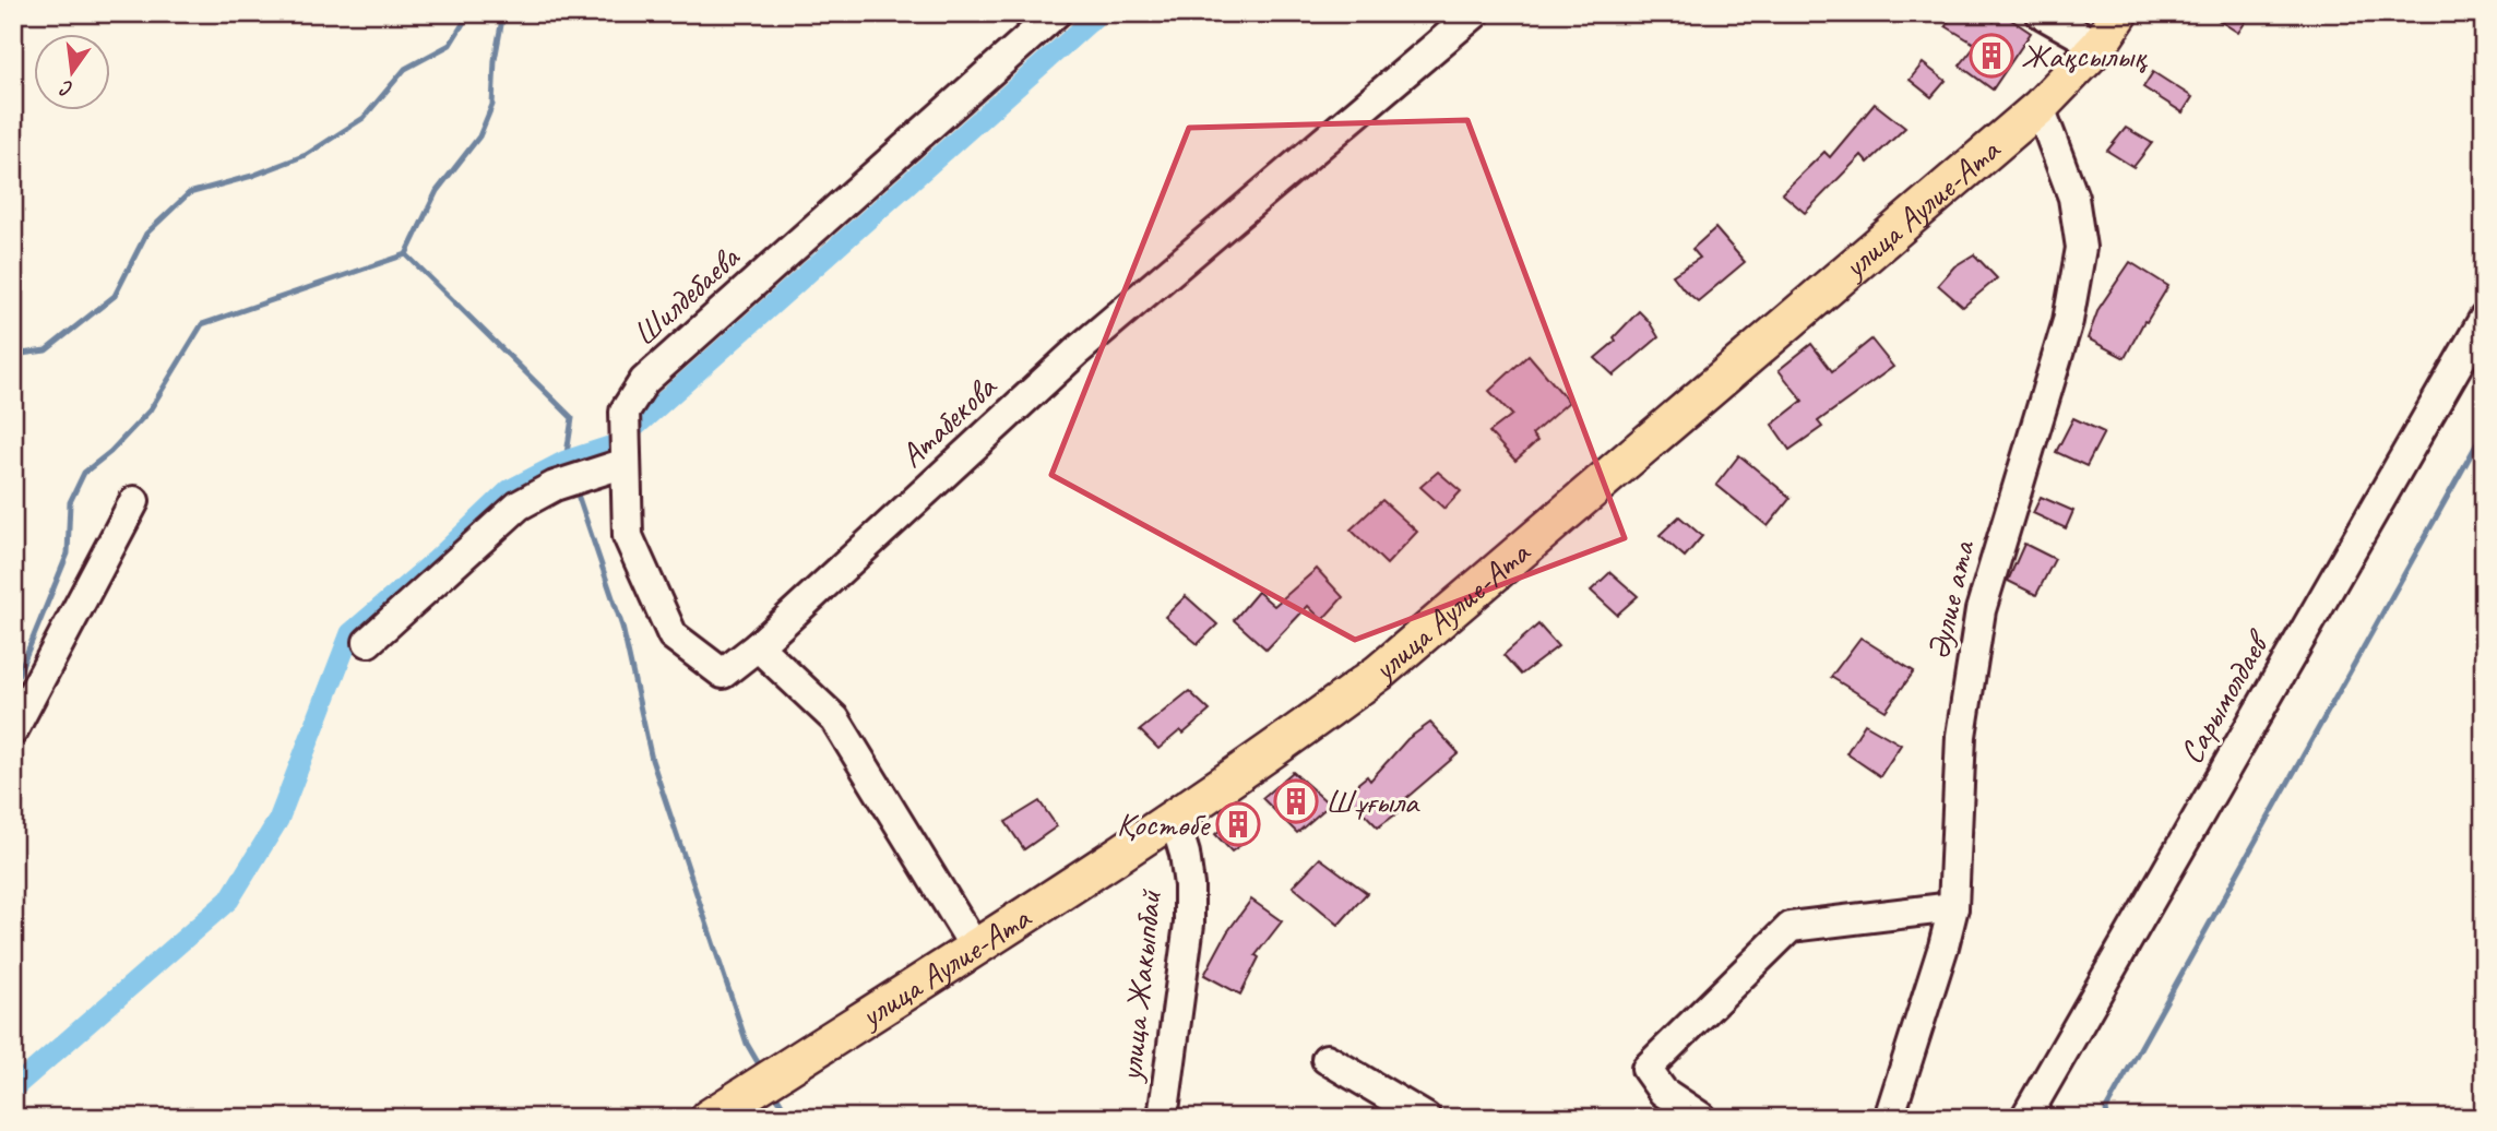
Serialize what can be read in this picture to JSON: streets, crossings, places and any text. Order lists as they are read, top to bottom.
{
  "streets": {
    "main road": ["улица Аулие-Ата"],
    "street": [
      "Шилдебаева",
      "Атабекова",
      "Әулие ата",
      "Сарымолдаев",
      "улица Жакыпбай"
    ]
  },
  "crossings": [
    ["улица Аулие-Ата", "Әулие ата"],
    ["улица Аулие-Ата", "улица Жакыпбай"],
    ["Шилдебаева", "Атабекова"]
  ],
  "places": {
    "building": ["Жақсылық", "Шұғыла", "Қостөбе"]
  },
  "north": "bottom"
}
